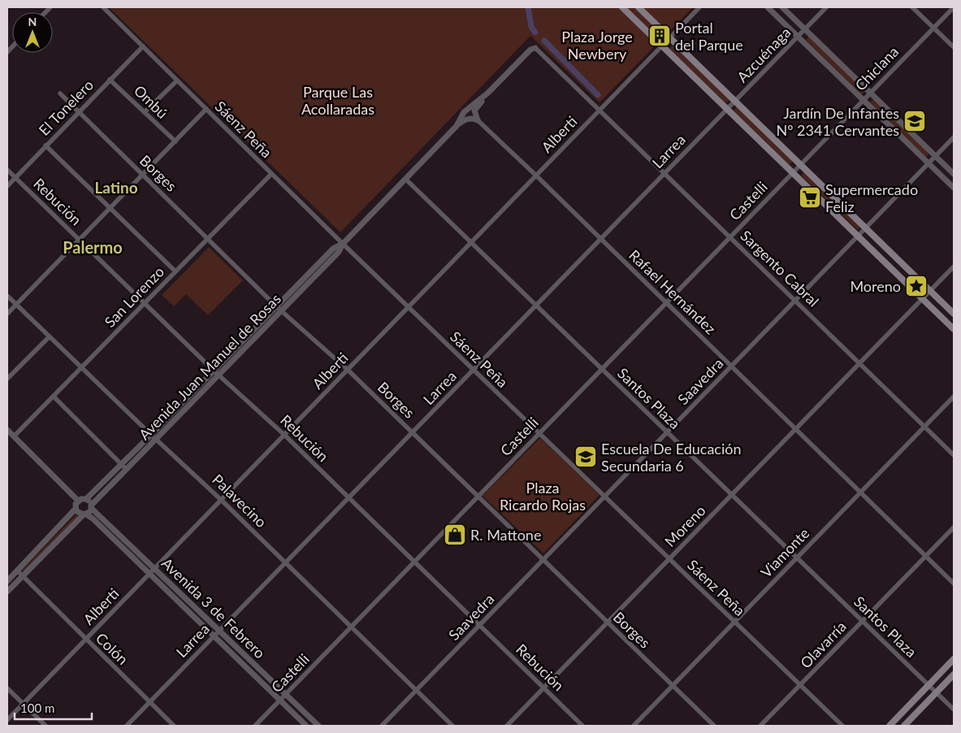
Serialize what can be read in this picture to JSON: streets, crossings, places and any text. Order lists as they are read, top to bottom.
{
  "streets": {
    "street": [
      "Azcuénaga",
      "Chiclana",
      "Ombú",
      "El Tonelero",
      "Sáenz Peña",
      "Alberti",
      "Larrea",
      "Borges",
      "Castelli",
      "Rebución",
      "Sargento Cabral",
      "Rafael Hernández",
      "San Lorenzo",
      "Avenida Juan Manuel de Rosas",
      "Saavedra",
      "Santos Plaza",
      "Palavecino",
      "Moreno",
      "Viamonte",
      "Avenida 3 de Febrero",
      "Olavarría",
      "Colón"
    ]
  },
  "crossings": [
    ["Azcuénaga", "Larrea"],
    ["Chiclana", "Castelli"],
    ["Ombú", "El Tonelero"],
    ["El Tonelero", "Sáenz Peña"],
    ["El Tonelero", "Borges"],
    ["El Tonelero", "Rebución"],
    ["Sáenz Peña", "Alberti"],
    ["Sáenz Peña", "Larrea"],
    ["Sáenz Peña", "Castelli"],
    ["Sáenz Peña", "San Lorenzo"],
    ["Sáenz Peña", "Avenida Juan Manuel de Rosas"],
    ["Sáenz Peña", "Saavedra"],
    ["Sáenz Peña", "Moreno"],
    ["Sáenz Peña", "Viamonte"],
    ["Sáenz Peña", "Olavarría"],
    ["Alberti", "Borges"],
    ["Alberti", "Rebución"],
    ["Alberti", "Sargento Cabral"],
    ["Alberti", "Rafael Hernández"],
    ["Alberti", "Santos Plaza"],
    ["Alberti", "Palavecino"],
    ["Alberti", "Avenida 3 de Febrero"],
    ["Alberti", "Colón"],
    ["Larrea", "Borges"],
    ["Larrea", "Rebución"],
    ["Larrea", "Sargento Cabral"],
    ["Larrea", "Rafael Hernández"],
    ["Larrea", "Santos Plaza"],
    ["Larrea", "Palavecino"],
    ["Larrea", "Avenida 3 de Febrero"],
    ["Larrea", "Colón"],
    ["Borges", "Castelli"],
    ["Borges", "San Lorenzo"],
    ["Borges", "Avenida Juan Manuel de Rosas"],
    ["Borges", "Saavedra"],
    ["Borges", "Moreno"],
    ["Borges", "Viamonte"],
    ["Castelli", "Rebución"],
    ["Castelli", "Sargento Cabral"],
    ["Castelli", "Rafael Hernández"],
    ["Castelli", "Santos Plaza"],
    ["Castelli", "Palavecino"],
    ["Castelli", "Avenida 3 de Febrero"],
    ["Rebución", "San Lorenzo"],
    ["Rebución", "Avenida Juan Manuel de Rosas"],
    ["Rebución", "Saavedra"],
    ["Rebución", "Moreno"],
    ["Sargento Cabral", "Avenida Juan Manuel de Rosas"],
    ["Sargento Cabral", "Saavedra"],
    ["Sargento Cabral", "Moreno"],
    ["Sargento Cabral", "Viamonte"],
    ["Rafael Hernández", "Saavedra"],
    ["Rafael Hernández", "Moreno"],
    ["Rafael Hernández", "Viamonte"],
    ["Rafael Hernández", "Olavarría"],
    ["San Lorenzo", "Palavecino"],
    ["Avenida Juan Manuel de Rosas", "Santos Plaza"],
    ["Avenida Juan Manuel de Rosas", "Palavecino"],
    ["Avenida Juan Manuel de Rosas", "Avenida 3 de Febrero"],
    ["Saavedra", "Santos Plaza"],
    ["Saavedra", "Palavecino"],
    ["Santos Plaza", "Moreno"],
    ["Santos Plaza", "Viamonte"],
    ["Santos Plaza", "Olavarría"]
  ],
  "districts": ["Latino", "Palermo"],
  "parks": ["Plaza Jorge Newbery", "Parque Las Acollaradas", "Plaza Ricardo Rojas"],
  "places": {
    "building": ["Portal del Parque"],
    "school or university": ["Jardín De Infantes Nº 2341 Cervantes", "Escuela De Educación Secundaria 6"],
    "supermarket": ["Supermercado Feliz"],
    "place": ["Moreno"],
    "shop": ["R. Mattone"]
  },
  "scale_bar": "100 m",
  "north": "top"
}
